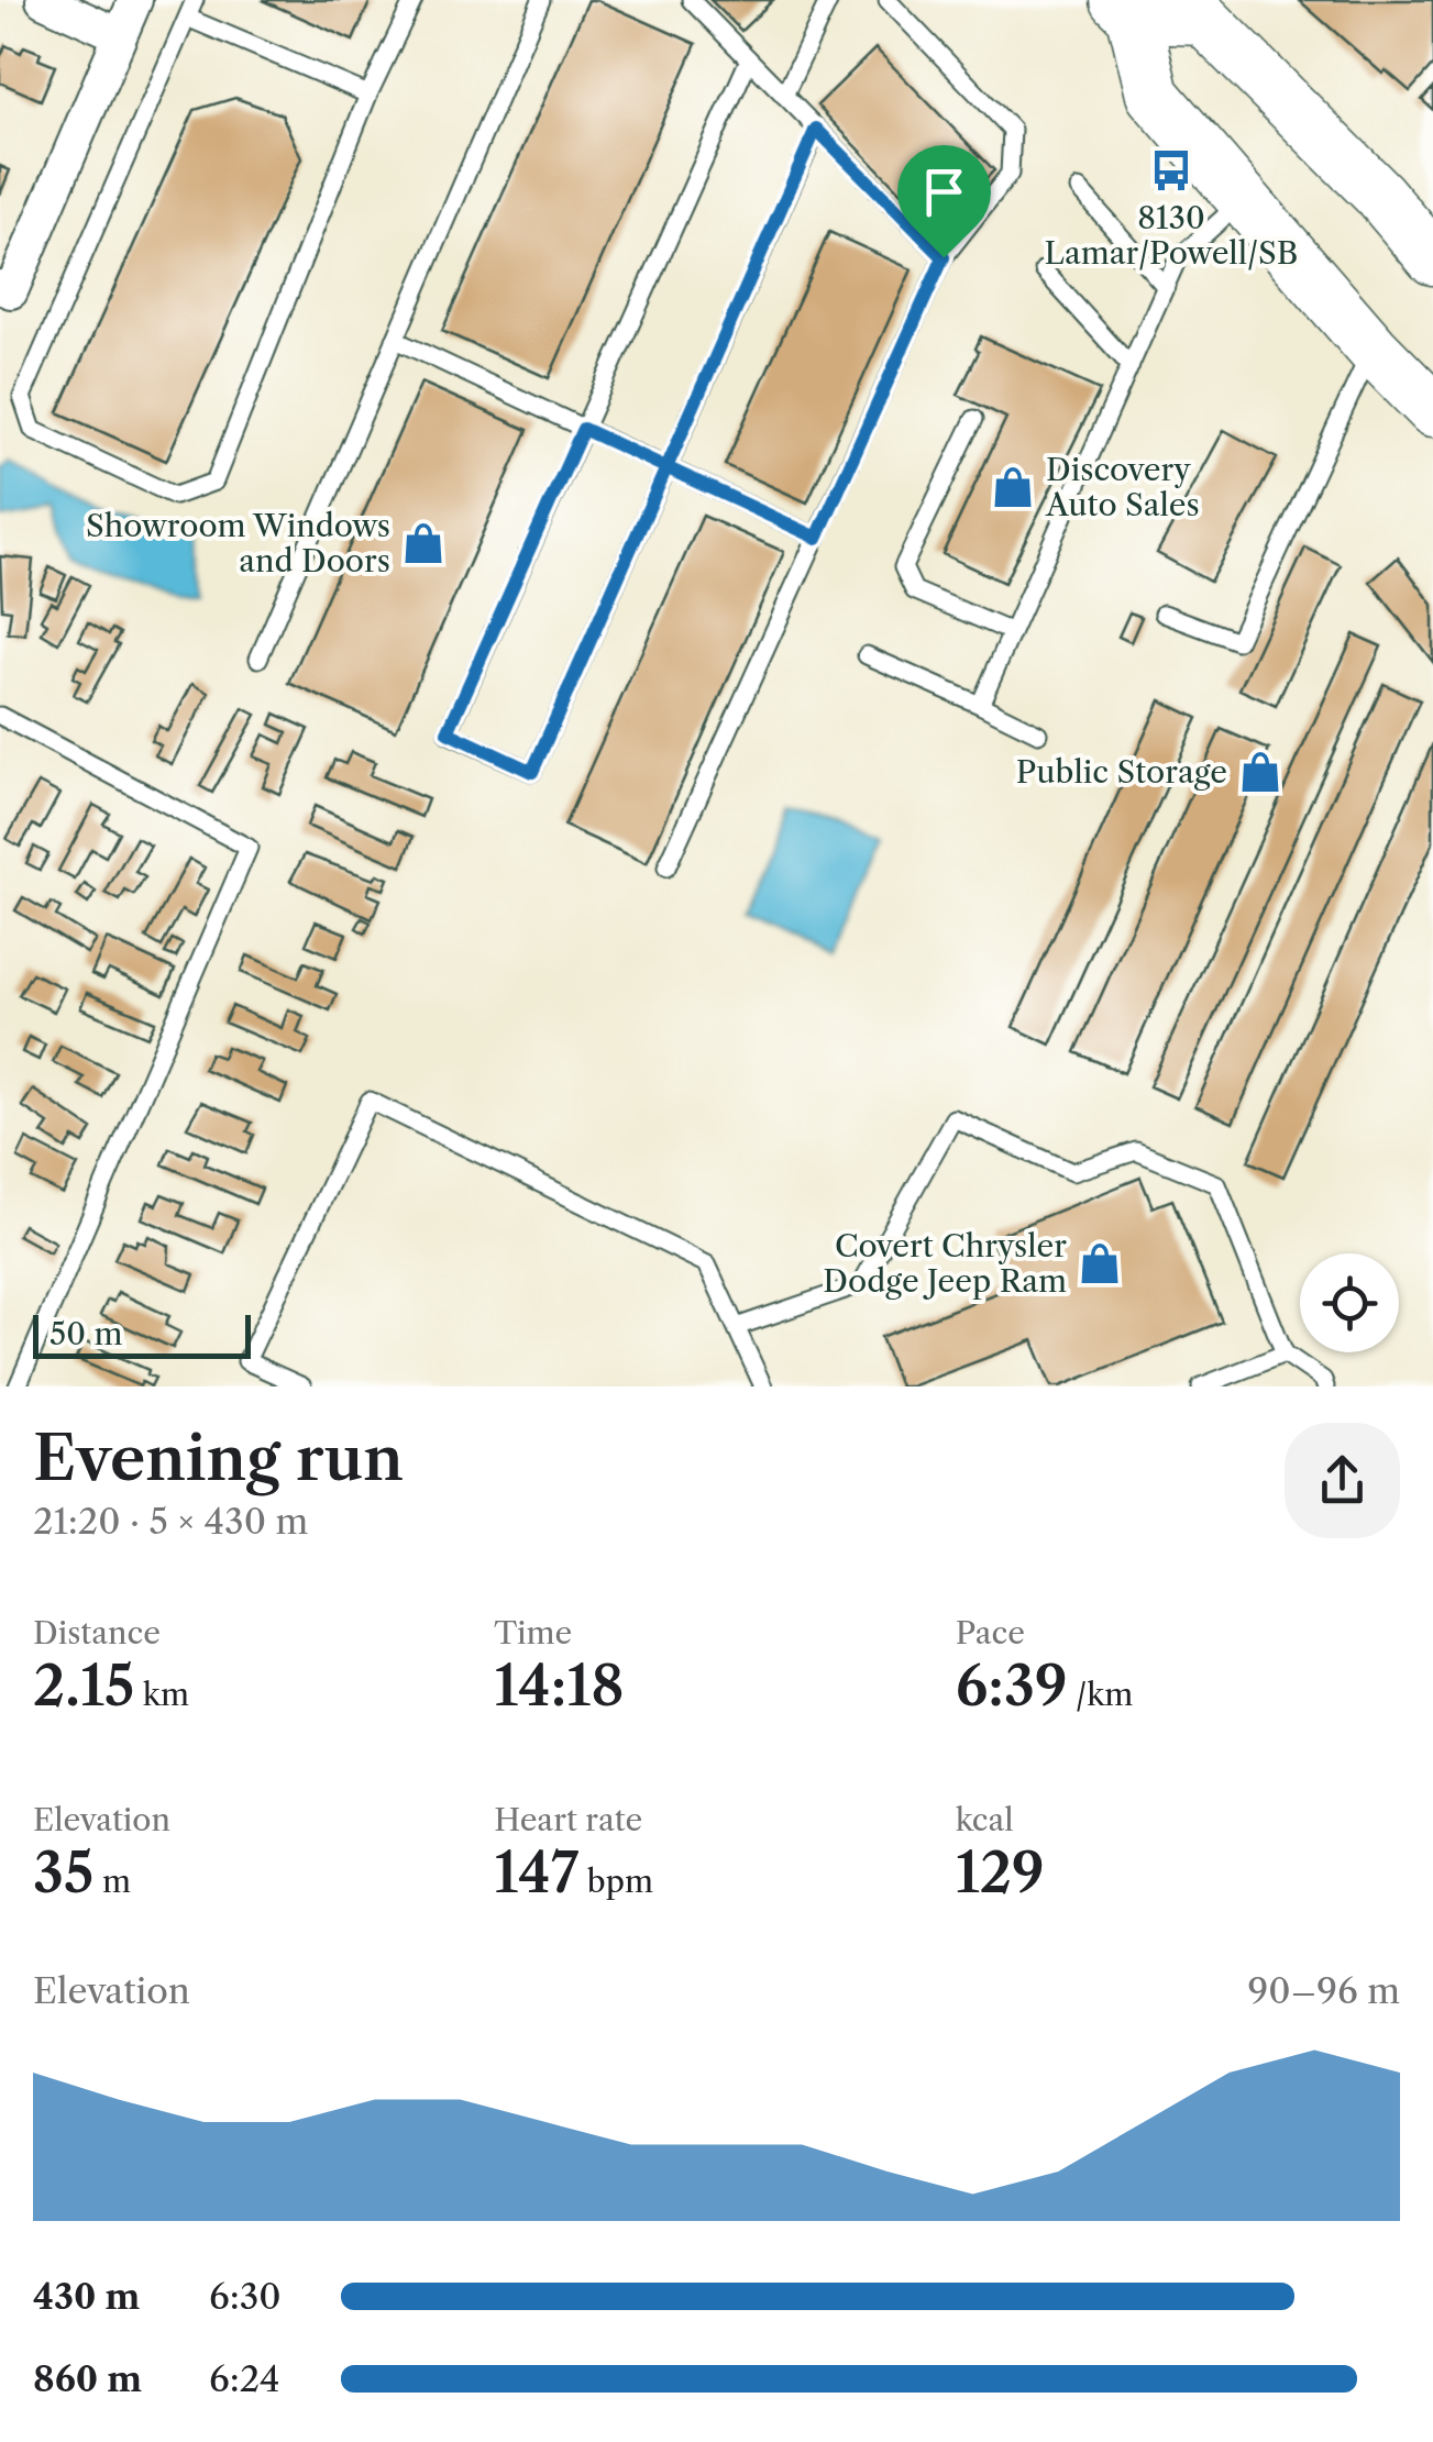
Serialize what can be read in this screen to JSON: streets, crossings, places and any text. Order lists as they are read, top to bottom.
{
  "places": {
    "bus stop": ["8130 Lamar/Powell/SB"],
    "shop": [
      "Discovery Auto Sales",
      "Showroom Windows and Doors",
      "Public Storage",
      "Covert Chrysler Dodge Jeep Ram"
    ]
  },
  "scale_bar": "50 m",
  "page": {
    "scale": "50 m",
    "heading": ["Evening run", "21:20 · 5 × 430 m"],
    "stats": [
      ["Distance", "2.15 km"],
      ["Time", "14:18"],
      ["Pace", "6:39 /km"],
      ["Elevation", "35 m"],
      ["Heart rate", "147 bpm"],
      ["kcal", "129"]
    ],
    "chart": ["Elevation", "90–96 m"],
    "list": [
      {
        "name": "430 m",
        "note": "6:30"
      },
      {
        "name": "860 m",
        "note": "6:24"
      }
    ]
  }
}
